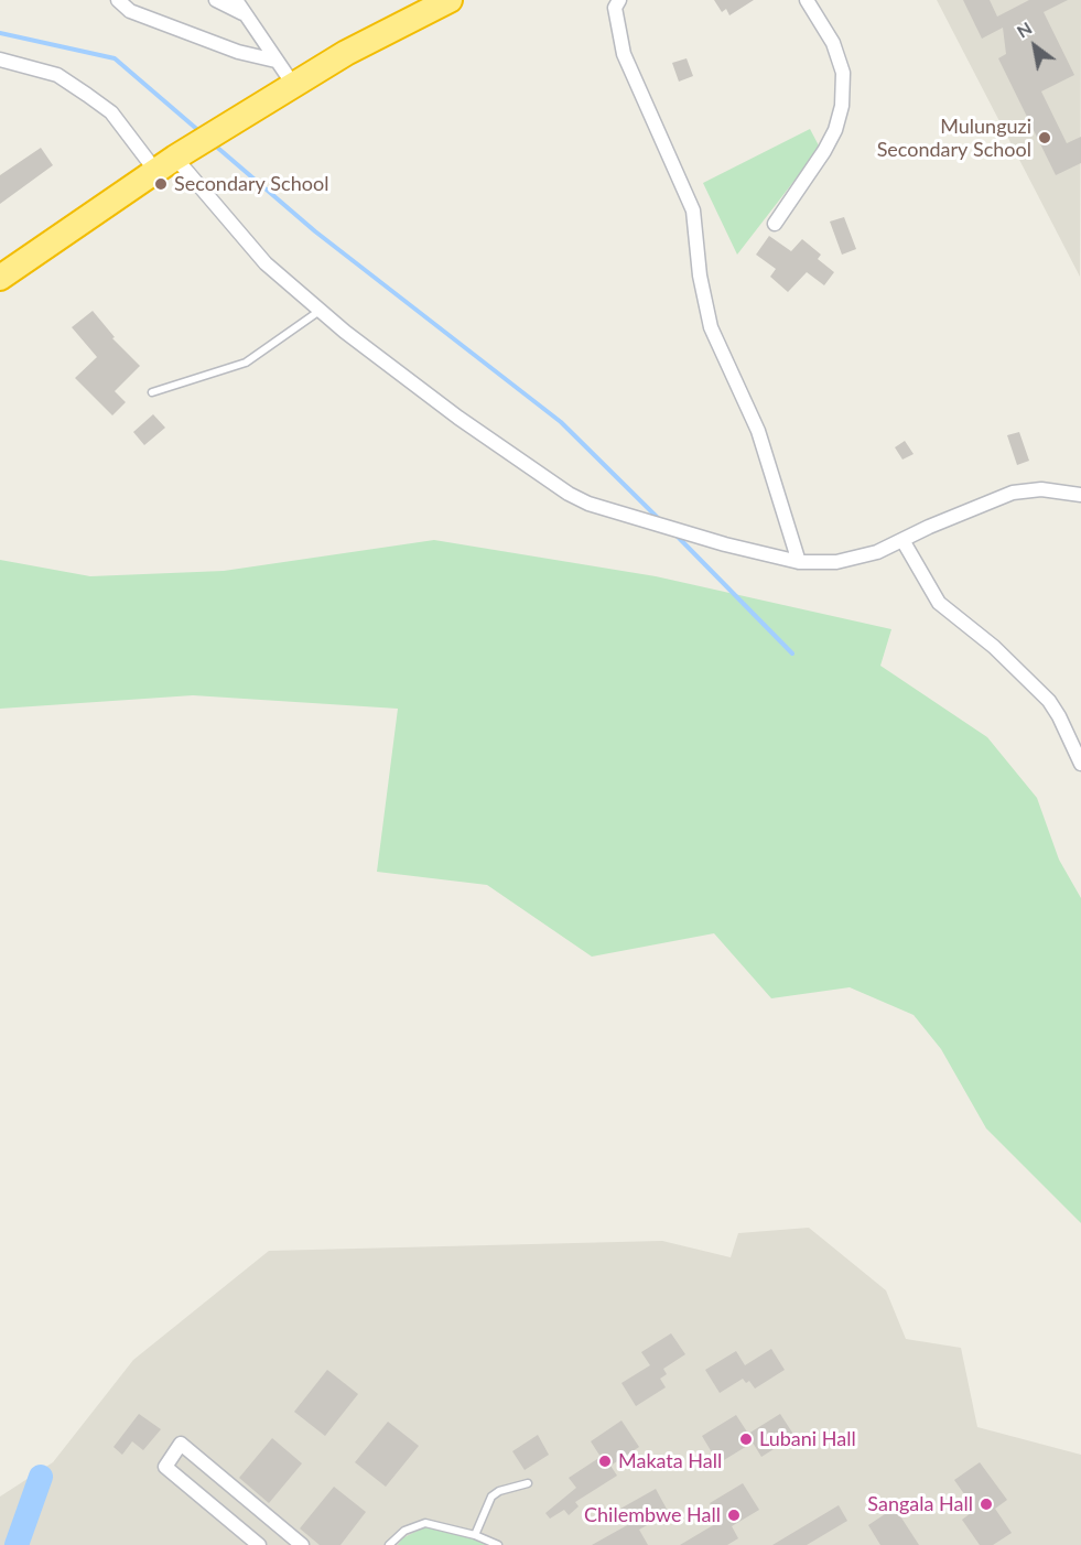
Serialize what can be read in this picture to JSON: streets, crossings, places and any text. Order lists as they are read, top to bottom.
{
  "places": [
    "Mulunguzi Secondary School",
    "Secondary School",
    "Lubani Hall",
    "Makata Hall",
    "Sangala Hall",
    "Chilembwe Hall"
  ],
  "north": "top left"
}
